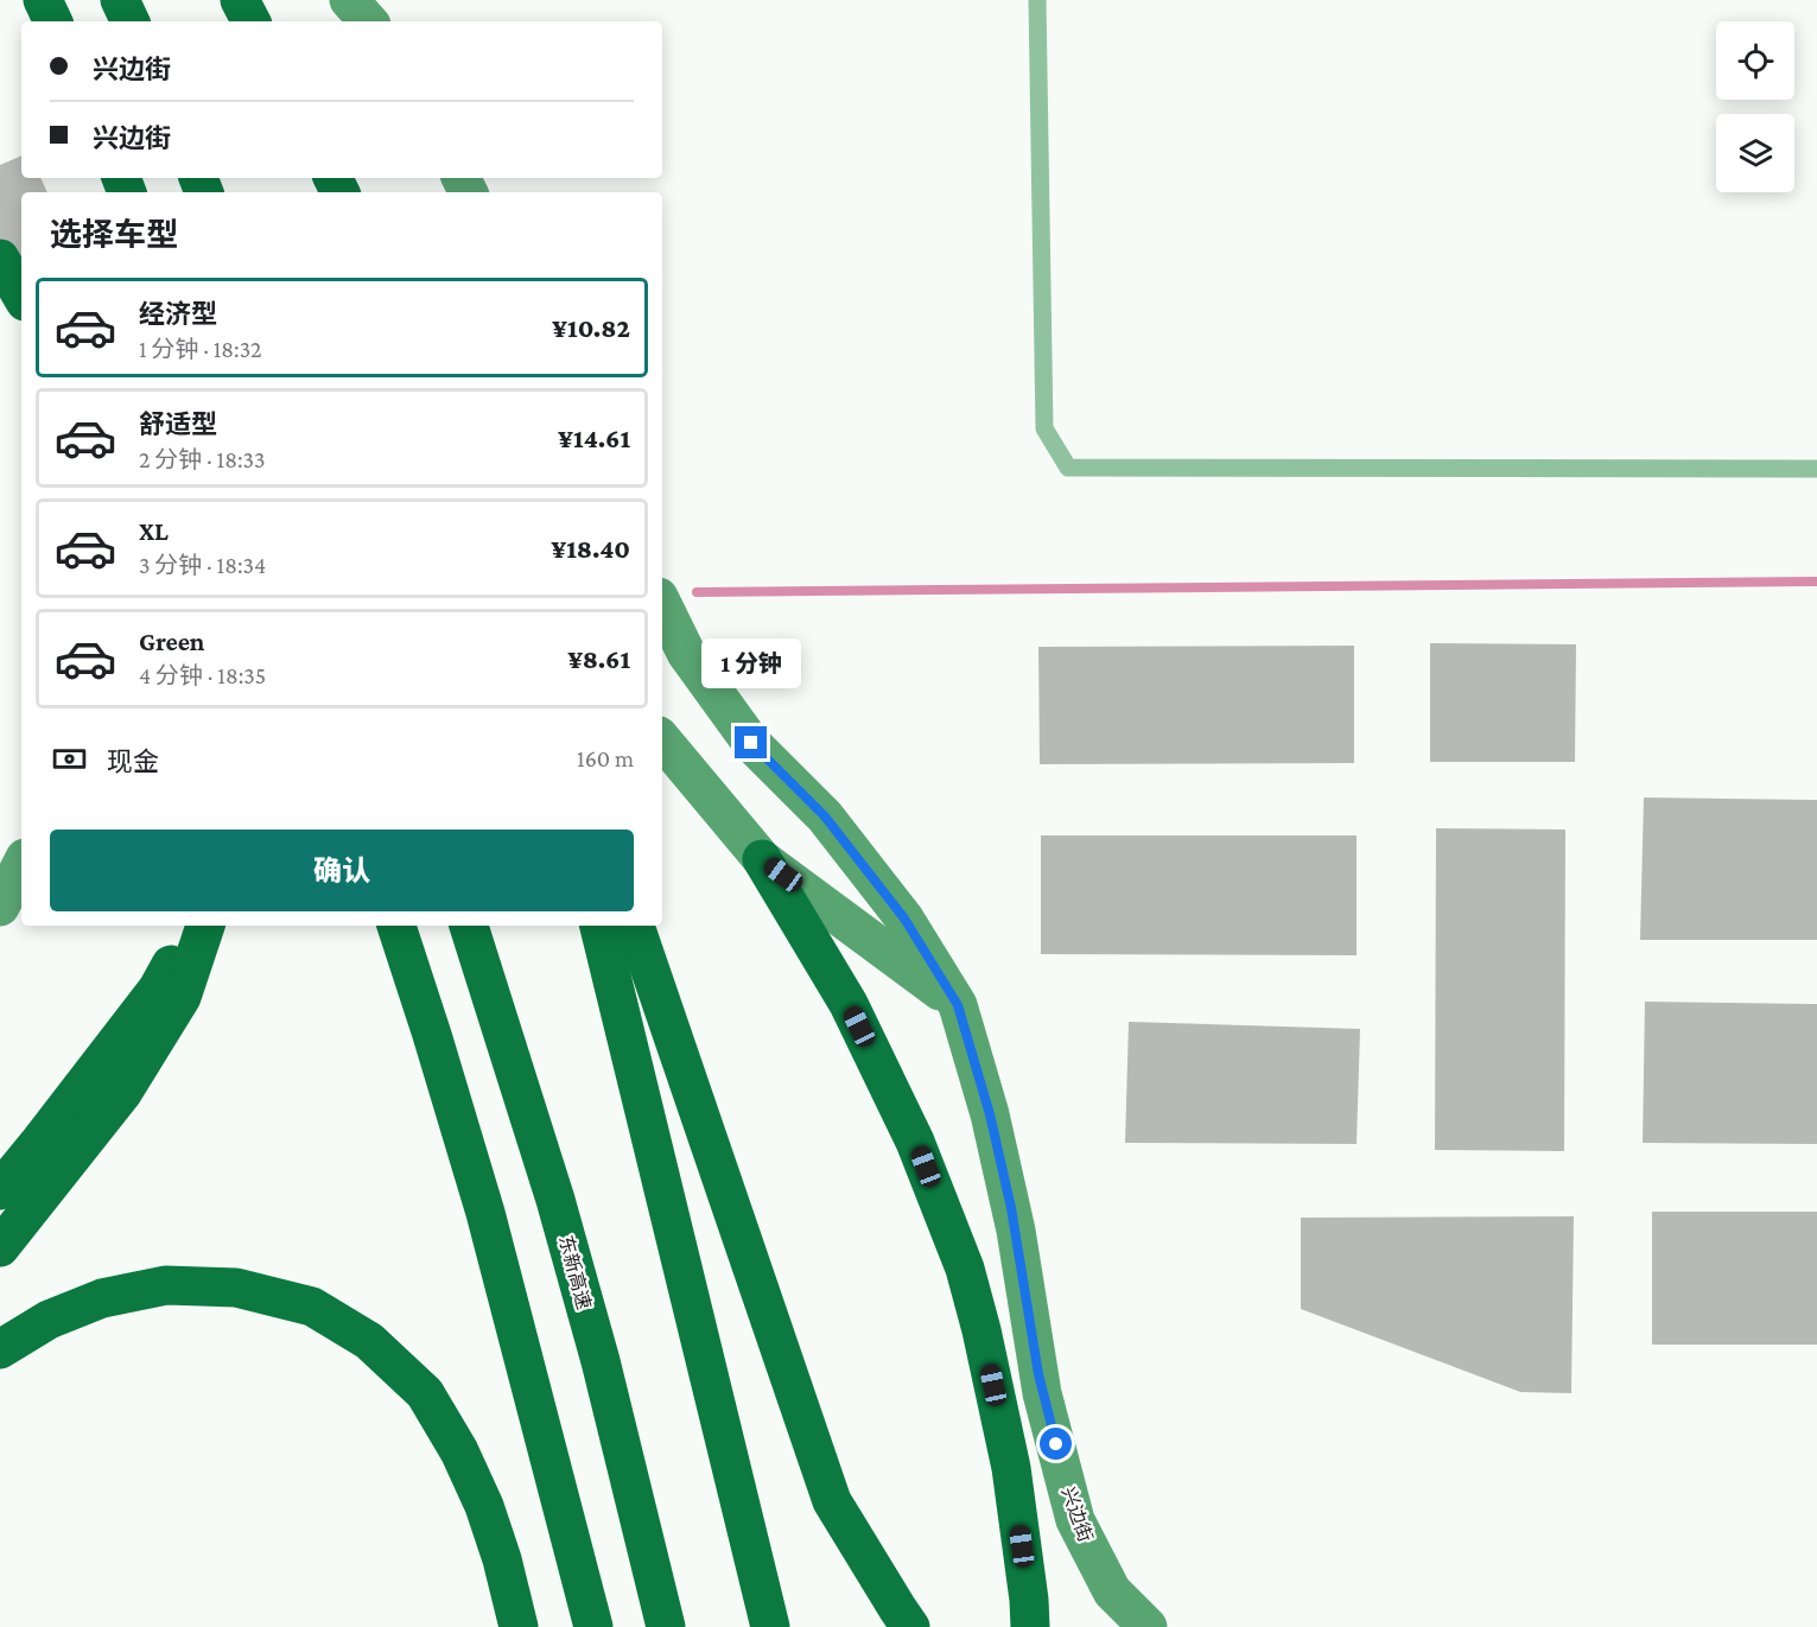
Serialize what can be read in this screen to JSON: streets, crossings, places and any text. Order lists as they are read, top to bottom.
{
  "streets": {
    "highway": ["东新高速"],
    "street": ["兴边街"]
  },
  "page": {
    "banner": ["兴边街", "兴边街"],
    "heading": "选择车型",
    "list": [
      {
        "name": "经济型",
        "note": "1 分钟 · 18:32",
        "value": "¥10.82"
      },
      {
        "name": "舒适型",
        "note": "2 分钟 · 18:33",
        "value": "¥14.61"
      },
      {
        "name": "XL",
        "note": "3 分钟 · 18:34",
        "value": "¥18.40"
      },
      {
        "name": "Green",
        "note": "4 分钟 · 18:35",
        "value": "¥8.61"
      }
    ],
    "bubble": "1 分钟",
    "pay": ["现金", "160 m"],
    "buttons": "确认"
  }
}
